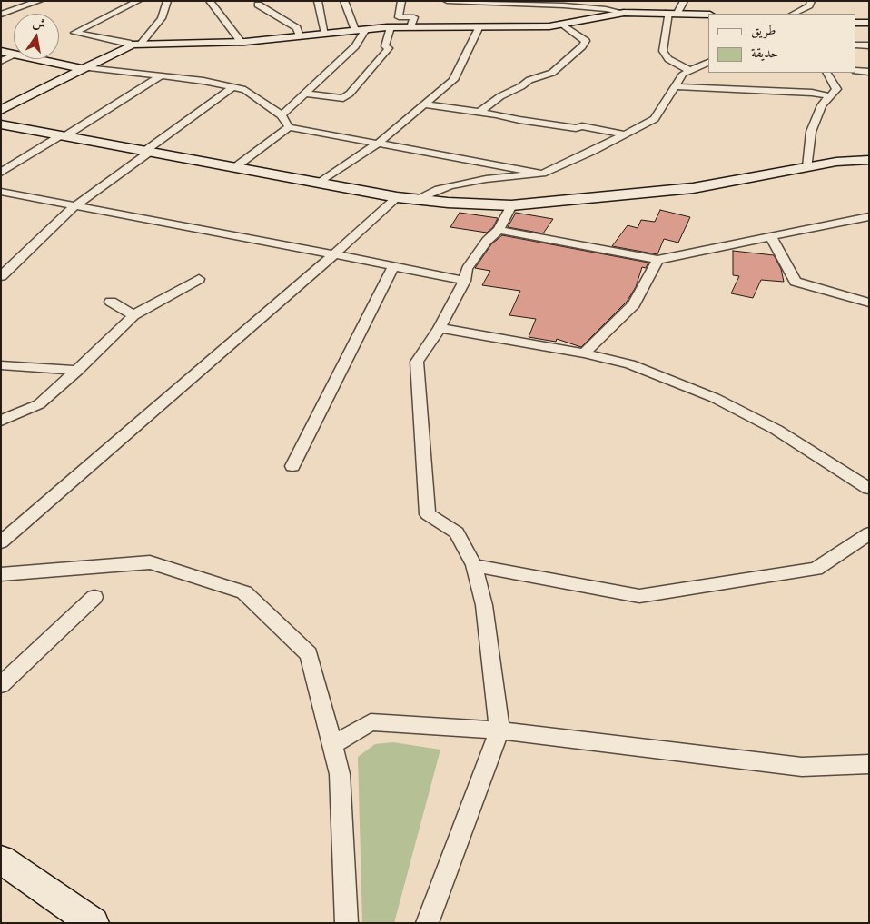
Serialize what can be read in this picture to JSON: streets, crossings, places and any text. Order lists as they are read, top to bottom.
{
  "legend": ["طريق", "حديقة"],
  "north": "top"
}
